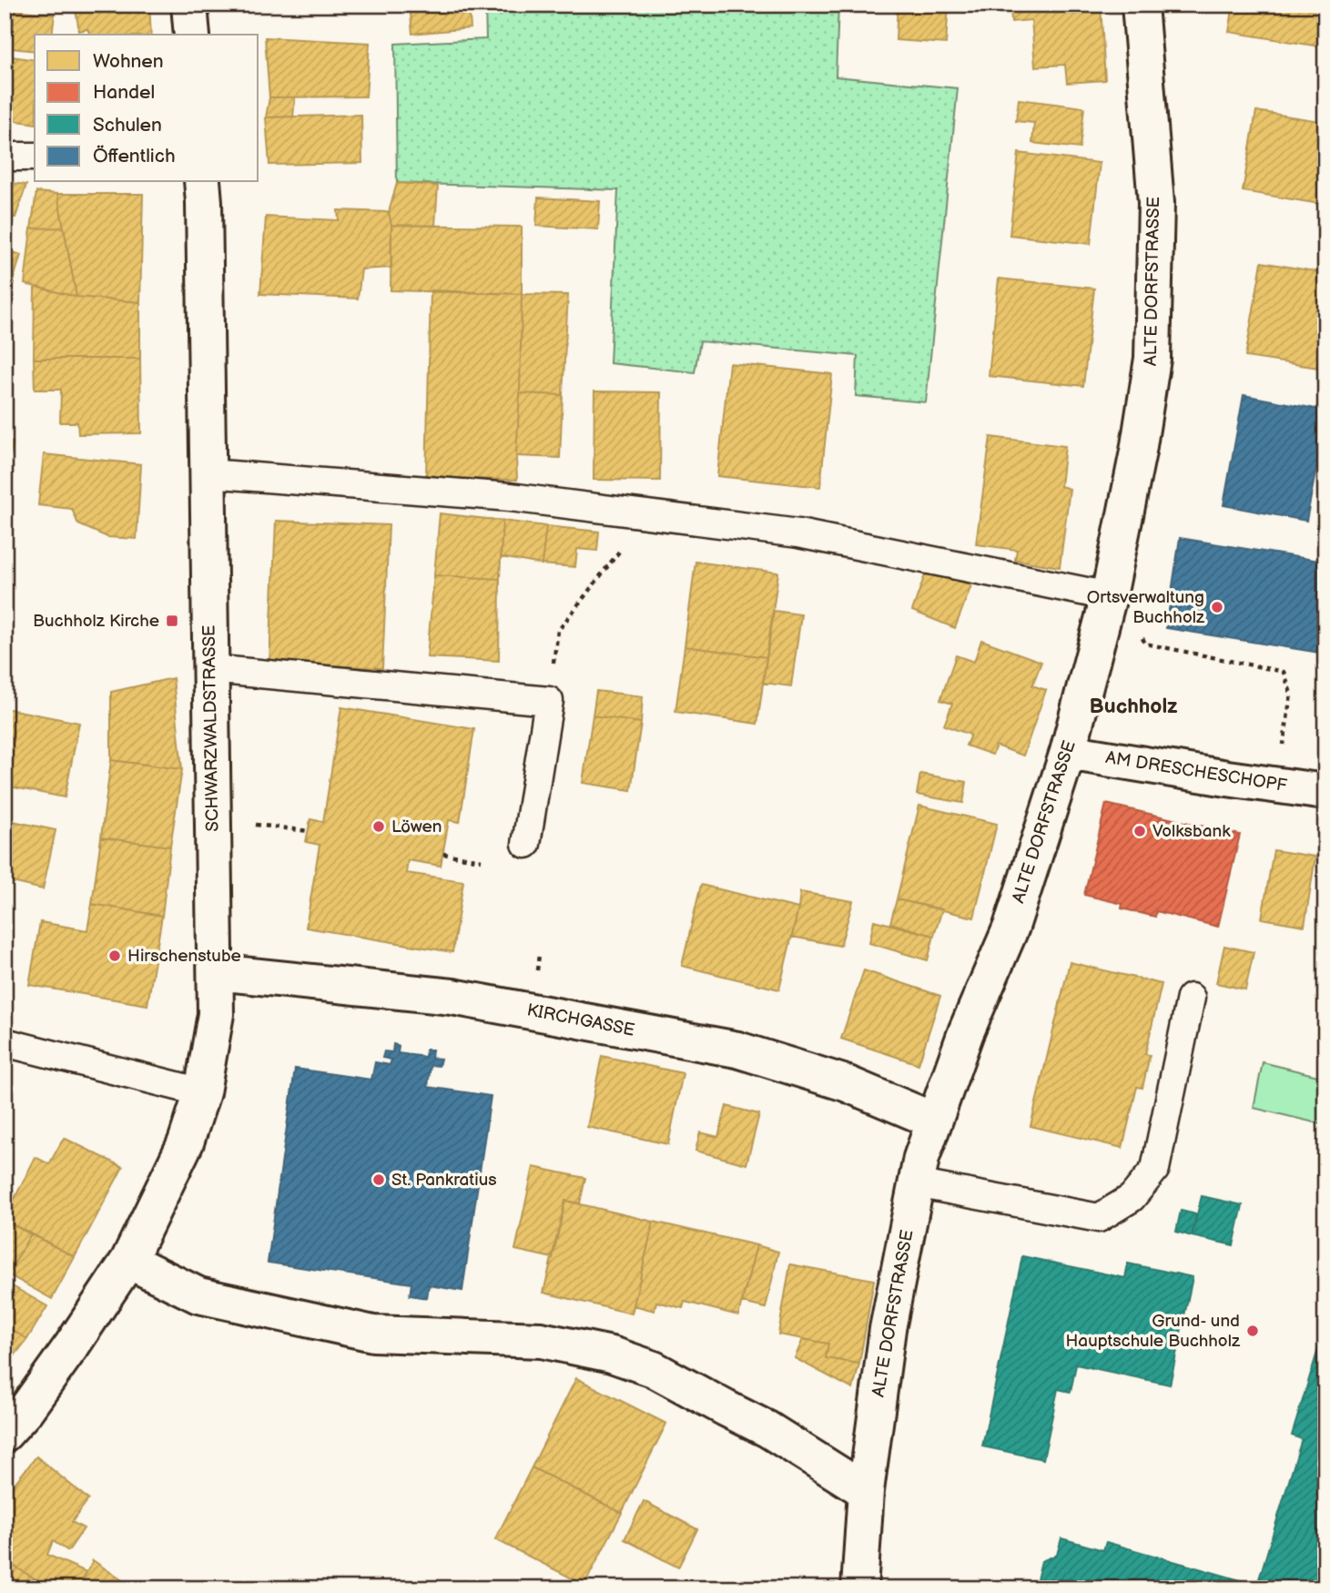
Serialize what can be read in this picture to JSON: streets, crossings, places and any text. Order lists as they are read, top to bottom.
{
  "streets": {
    "street": [
      "ALTE DORFSTRASSE",
      "SCHWARZWALDSTRASSE",
      "AM DRESCHESCHOPF",
      "KIRCHGASSE"
    ]
  },
  "crossings": [
    ["ALTE DORFSTRASSE", "AM DRESCHESCHOPF"],
    ["ALTE DORFSTRASSE", "KIRCHGASSE"],
    ["SCHWARZWALDSTRASSE", "KIRCHGASSE"]
  ],
  "districts": ["Buchholz"],
  "places": {
    "other": [
      "Ortsverwaltung Buchholz",
      "Löwen",
      "Volksbank",
      "Hirschenstube",
      "St. Pankratius",
      "Grund- und Hauptschule Buchholz"
    ],
    "transit": ["Buchholz Kirche"]
  },
  "legend": [
    "Wohnen",
    "Handel",
    "Schulen",
    "Öffentlich"
  ]
}
